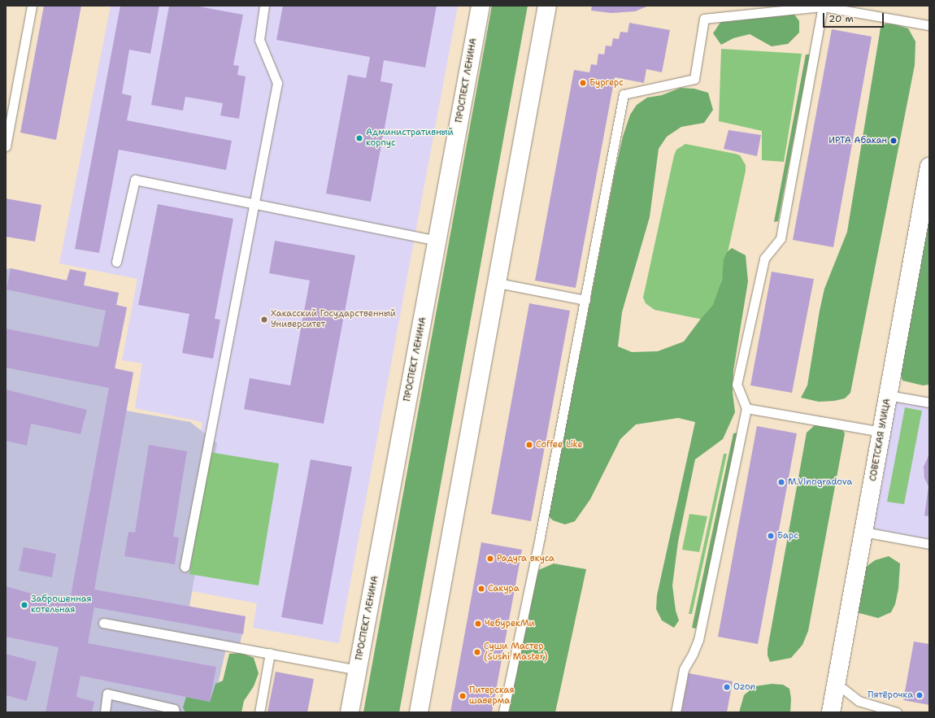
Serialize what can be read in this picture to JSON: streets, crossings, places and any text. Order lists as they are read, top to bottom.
{
  "streets": {
    "street": ["ПРОСПЕКТ ЛЕНИНА", "СОВЕТСКАЯ УЛИЦА"]
  },
  "places": [
    "Бургерс",
    "Административный корпус",
    "ИРТА Абакан",
    "Хакасский Государственный Университет",
    "Coffee Like",
    "M.Vinogradova",
    "Барс",
    "Радуга вкуса",
    "Сакура",
    "Заброшенная котельная",
    "ЧебурекМи",
    "Суши Мастер (Sushi Master)",
    "Ozon",
    "Пятёрочка",
    "Питерская шаверма"
  ],
  "scale_bar": "20 m"
}
